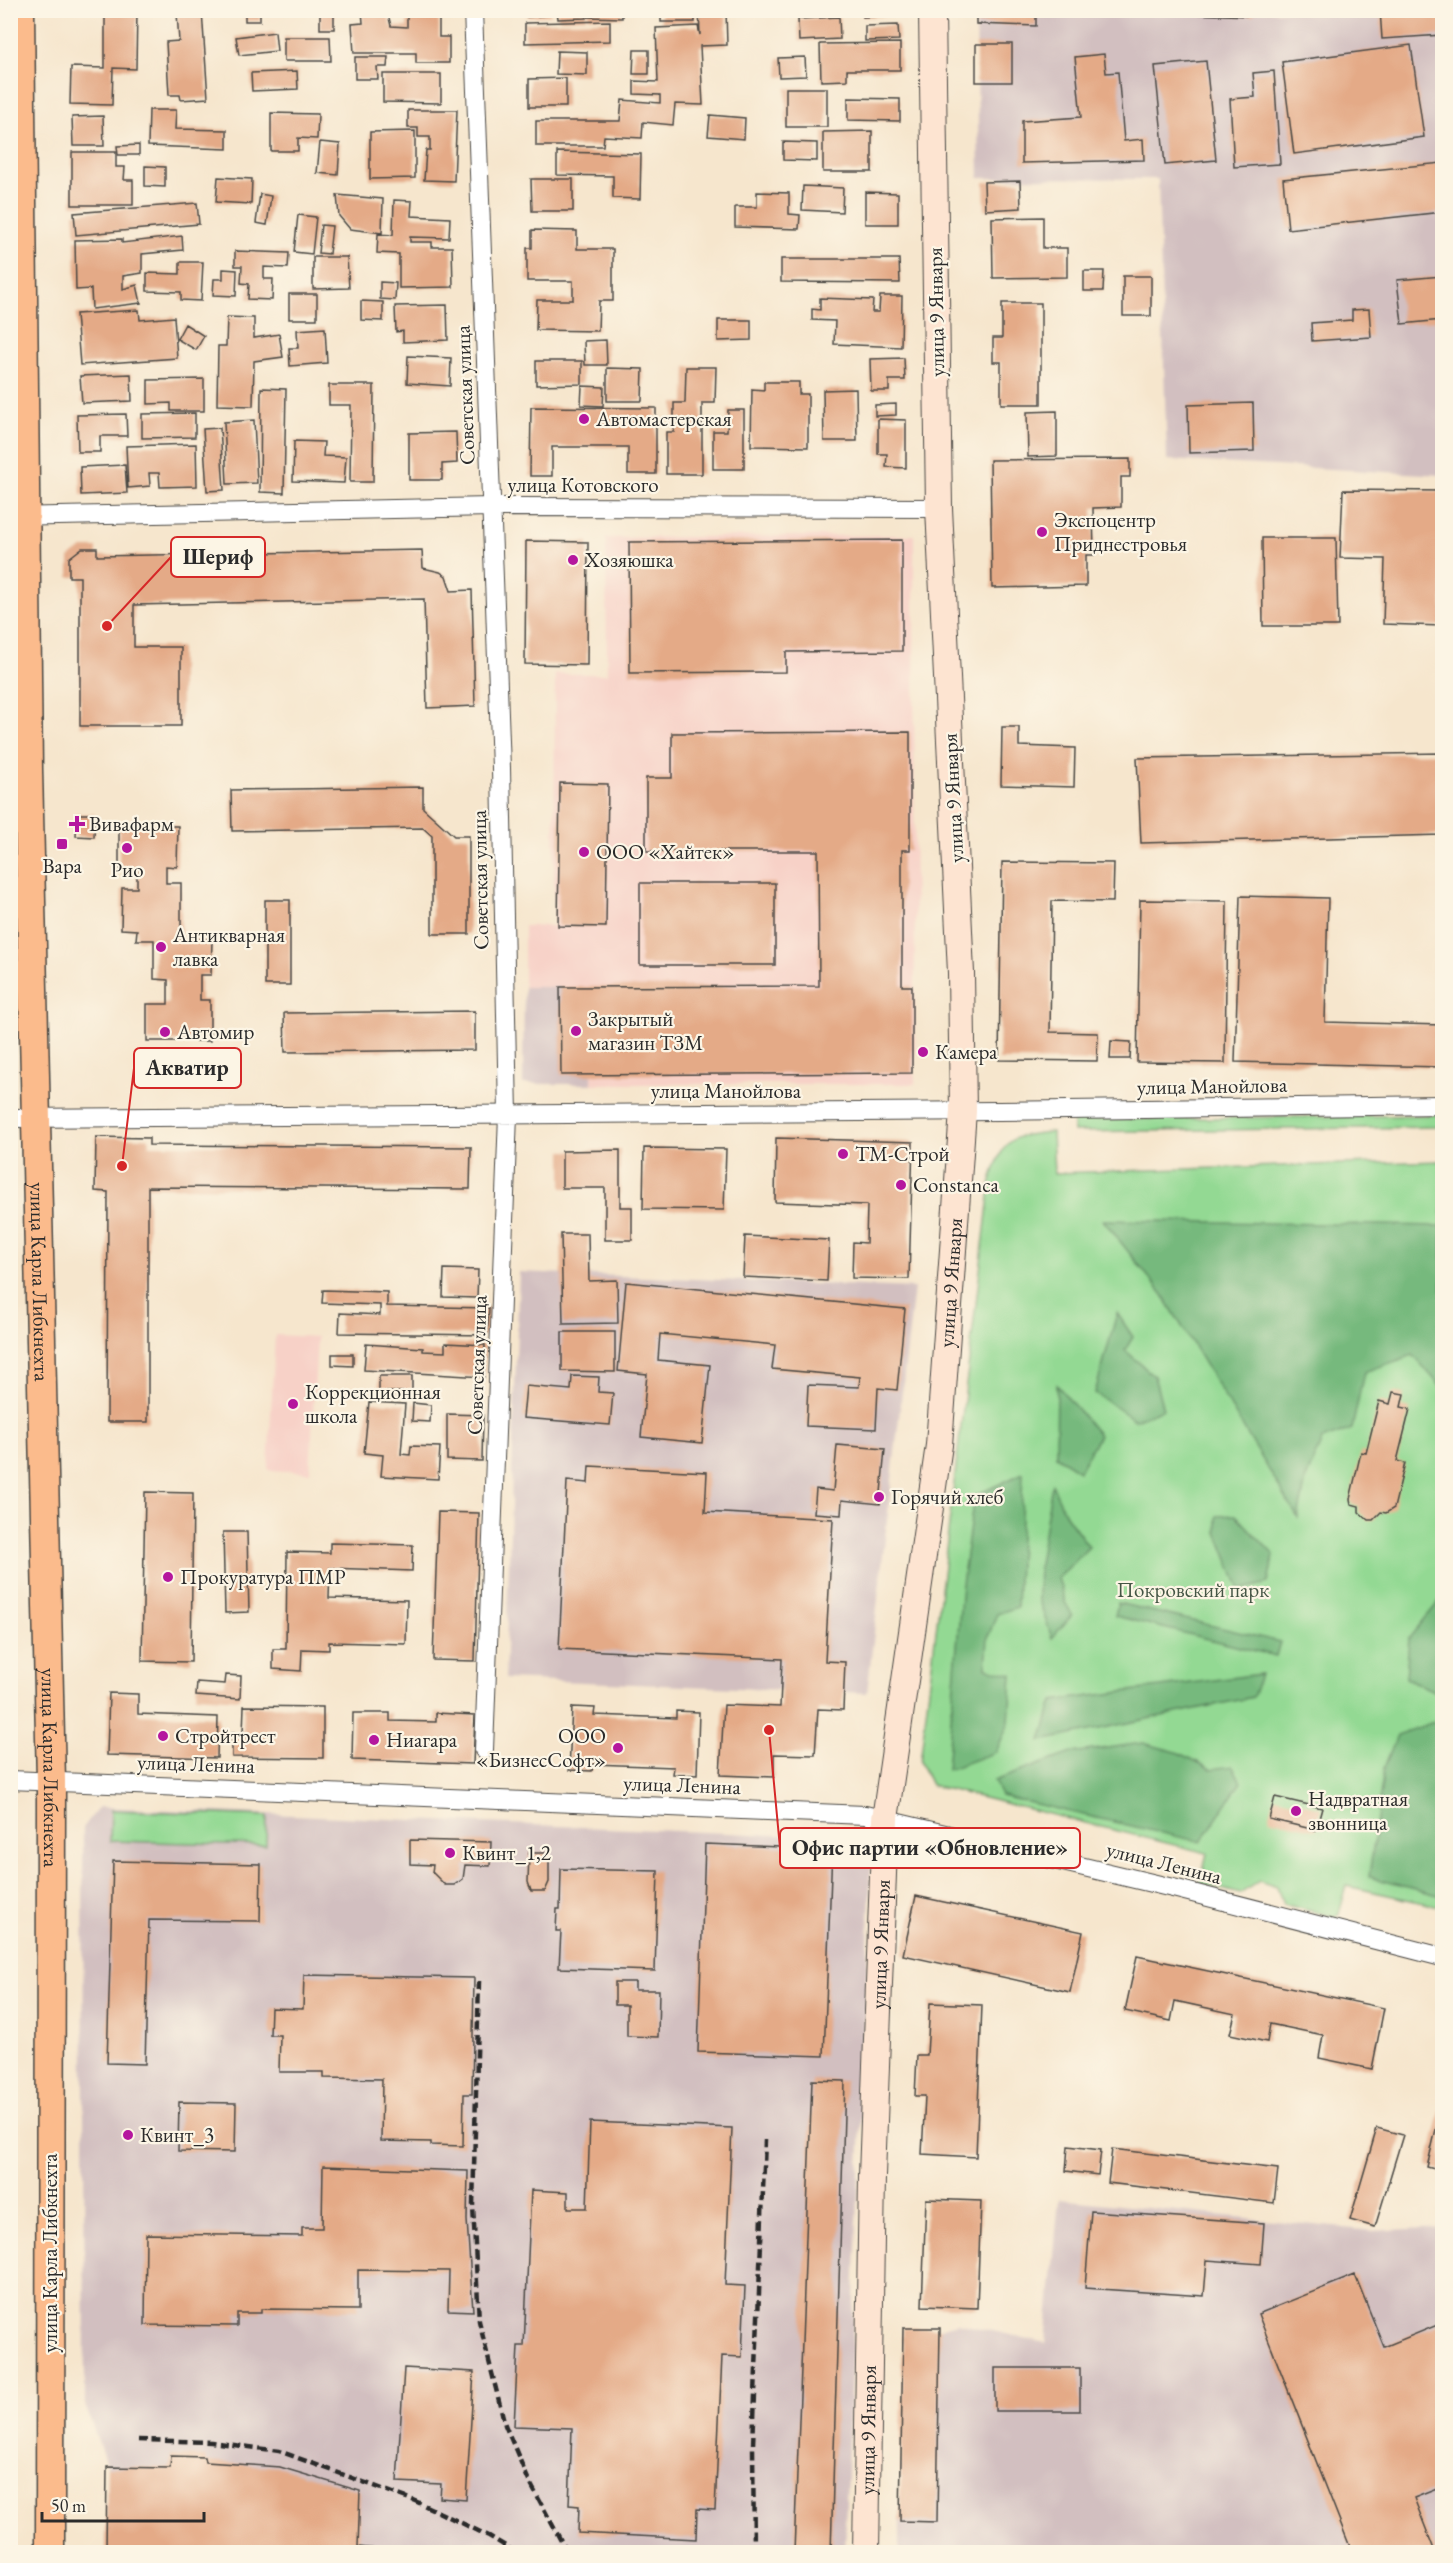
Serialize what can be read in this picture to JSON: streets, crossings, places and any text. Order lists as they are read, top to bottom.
{
  "streets": {
    "main road": ["улица Карла Либкнехта"],
    "street": [
      "улица 9 Января",
      "Советская улица",
      "улица Котовского",
      "улица Манойлова",
      "улица Ленина"
    ]
  },
  "crossings": [
    ["улица 9 Января", "улица Котовского"],
    ["улица 9 Января", "улица Манойлова"],
    ["улица 9 Января", "улица Ленина"],
    ["Советская улица", "улица Котовского"],
    ["Советская улица", "улица Манойлова"],
    ["улица Котовского", "улица Карла Либкнехта"],
    ["улица Манойлова", "улица Карла Либкнехта"],
    ["улица Карла Либкнехта", "улица Ленина"]
  ],
  "parks": ["Покровский парк"],
  "places": {
    "other": [
      "Автомастерская",
      "Экспоцентр Приднестровья",
      "Хозяюшка",
      "Шериф",
      "Рио",
      "ООО «Хайтек»",
      "Антикварная лавка",
      "Закрытый магазин ТЗМ",
      "Автомир",
      "Камера",
      "ТМ-Строй",
      "Акватир",
      "Constanca",
      "Коррекционная школа",
      "Горячий хлеб",
      "Прокуратура ПМР",
      "Офис партии «Обновление»",
      "Стройтрест",
      "Ниагара",
      "ООО «БизнесСофт»",
      "Надвратная звонница",
      "Квинт_1,2",
      "Квинт_3"
    ],
    "health": ["Вивафарм"],
    "transit": ["Вара"]
  },
  "scale_bar": "50 m"
}
